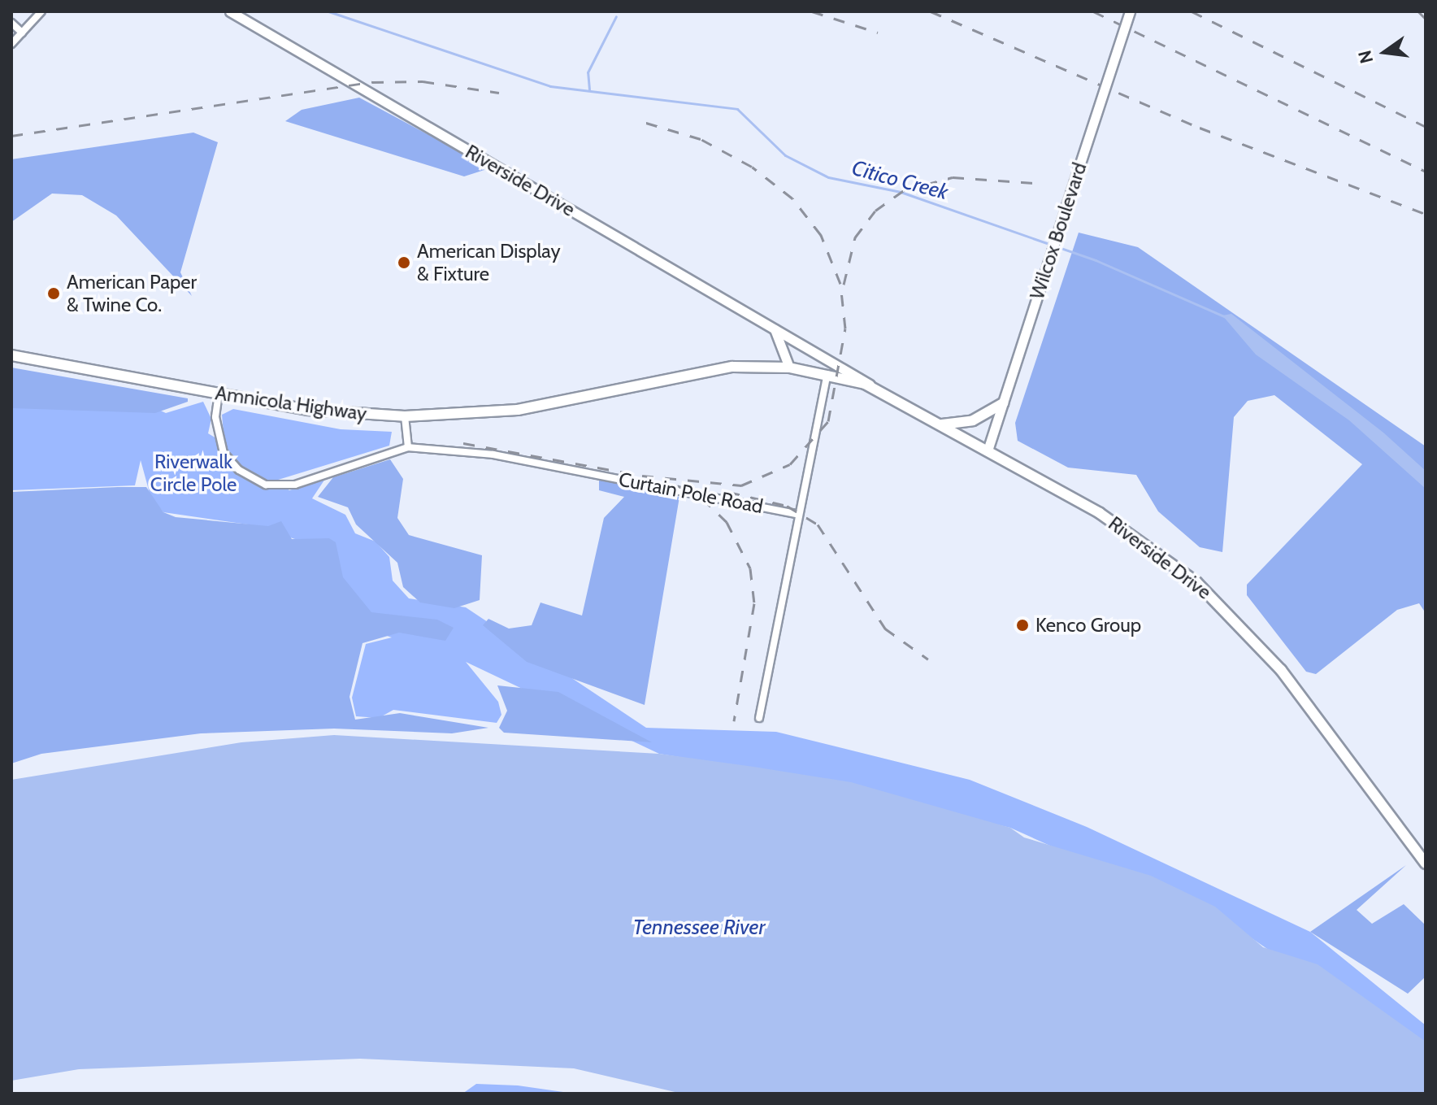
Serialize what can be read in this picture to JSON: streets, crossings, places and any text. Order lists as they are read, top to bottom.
{
  "streets": {
    "main road": ["Riverside Drive", "Amnicola Highway"],
    "street": ["Wilcox Boulevard", "Curtain Pole Road"]
  },
  "crossings": [
    ["Riverside Drive", "Wilcox Boulevard"],
    ["Riverside Drive", "Amnicola Highway"]
  ],
  "water": ["Citico Creek", "Tennessee River"],
  "parks": ["Riverwalk Circle Pole"],
  "places": ["American Display & Fixture", "American Paper & Twine Co.", "Kenco Group"],
  "north": "left"
}
